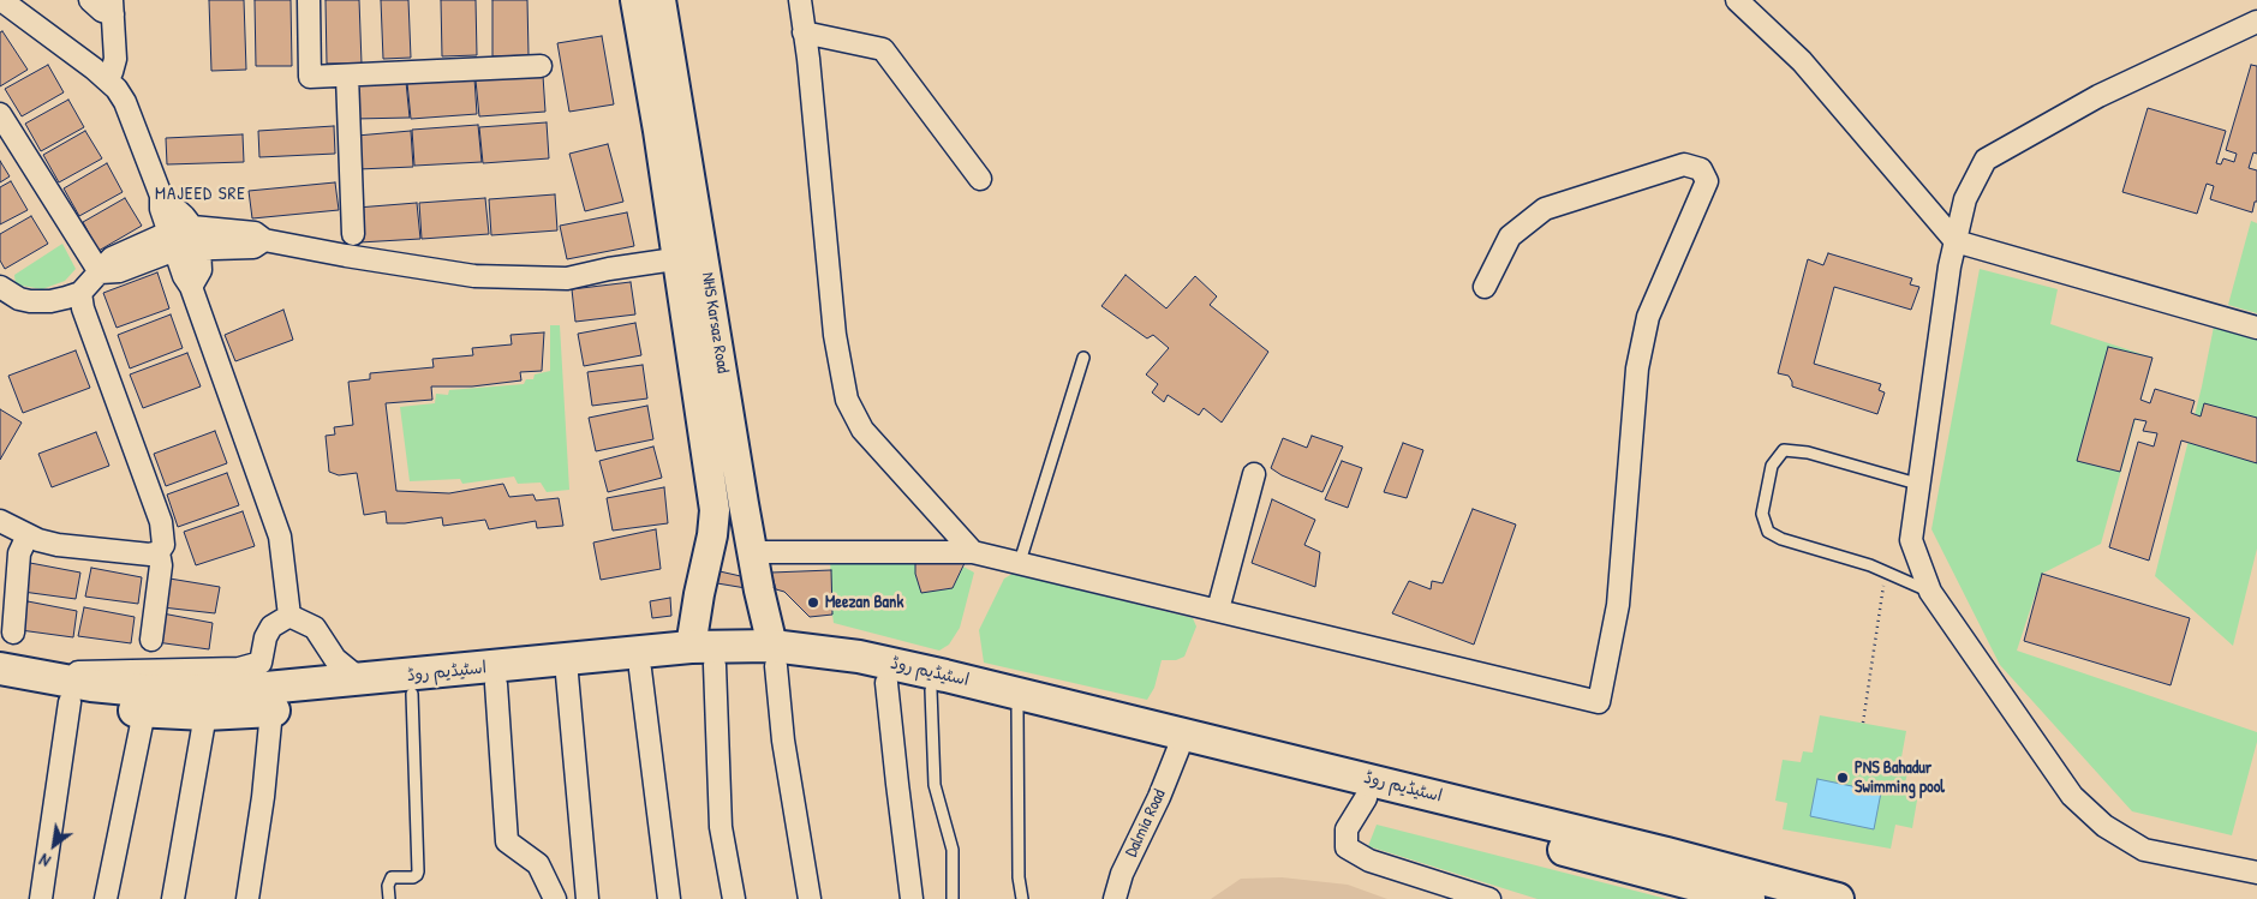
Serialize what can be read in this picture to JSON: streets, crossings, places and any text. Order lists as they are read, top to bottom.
{
  "streets": {
    "main road": ["اسٹیڈیم روڈ"],
    "street": ["NHS Karsaz Road", "Dalmia Road"]
  },
  "crossings": [
    ["NHS Karsaz Road", "اسٹیڈیم روڈ"],
    ["اسٹیڈیم روڈ", "Dalmia Road"]
  ],
  "districts": ["MAJEED SRE"],
  "places": ["Meezan Bank", "PNS Bahadur Swimming pool"],
  "north": "bottom left"
}
